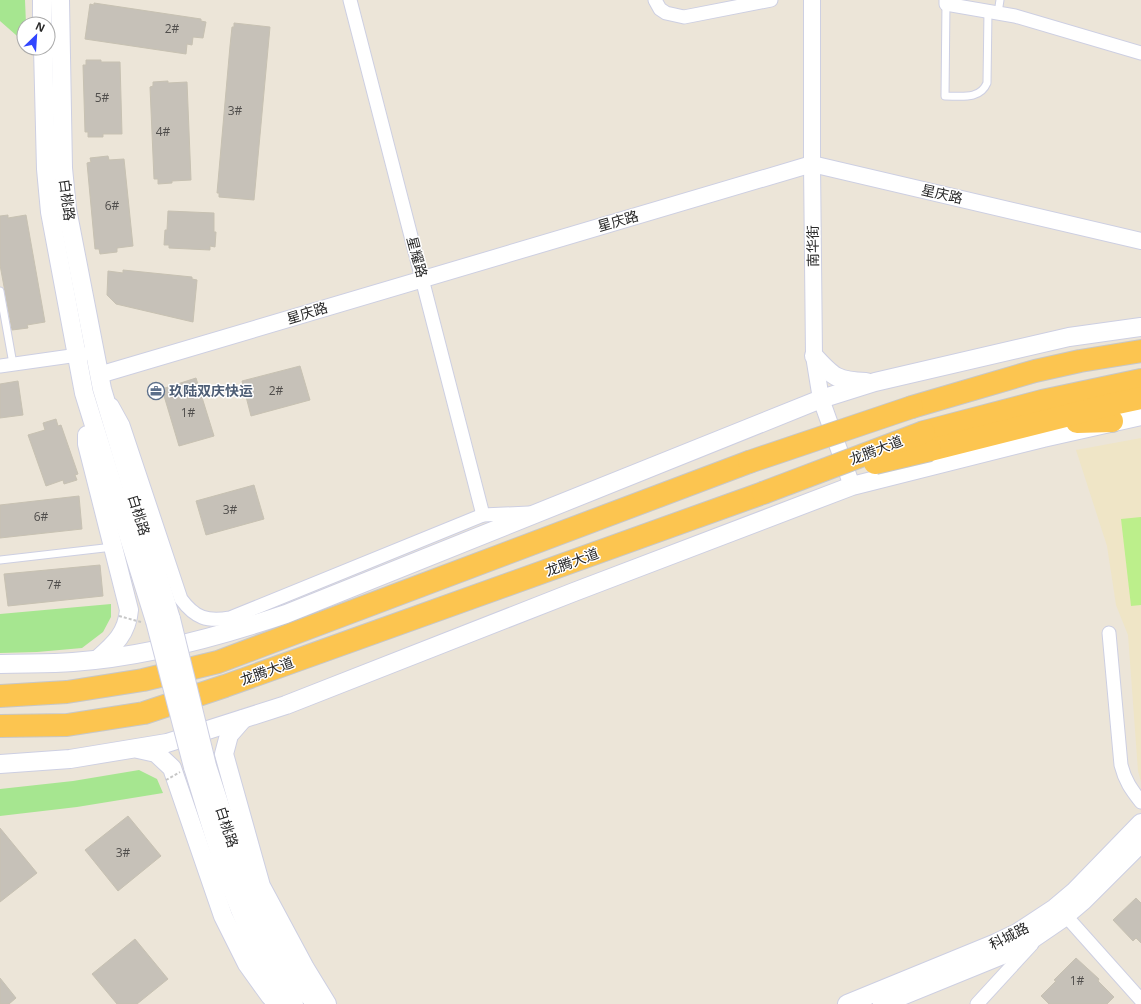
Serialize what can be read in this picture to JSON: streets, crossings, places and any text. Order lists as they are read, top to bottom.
{
  "streets": {
    "highway": ["龙腾大道"],
    "main road": ["白桃路", "科城路"],
    "street": ["星庆路", "南华街", "星耀路"]
  },
  "crossings": [
    ["星庆路", "白桃路"],
    ["星庆路", "南华街"],
    ["星庆路", "星耀路"]
  ],
  "places": {
    "office": ["玖陆双庆快运"]
  },
  "house_numbers": [
    "2#",
    "5#",
    "3#",
    "4#",
    "6#",
    "2#",
    "1#",
    "3#",
    "6#",
    "7#",
    "3#",
    "1#"
  ],
  "north": "top right"
}
